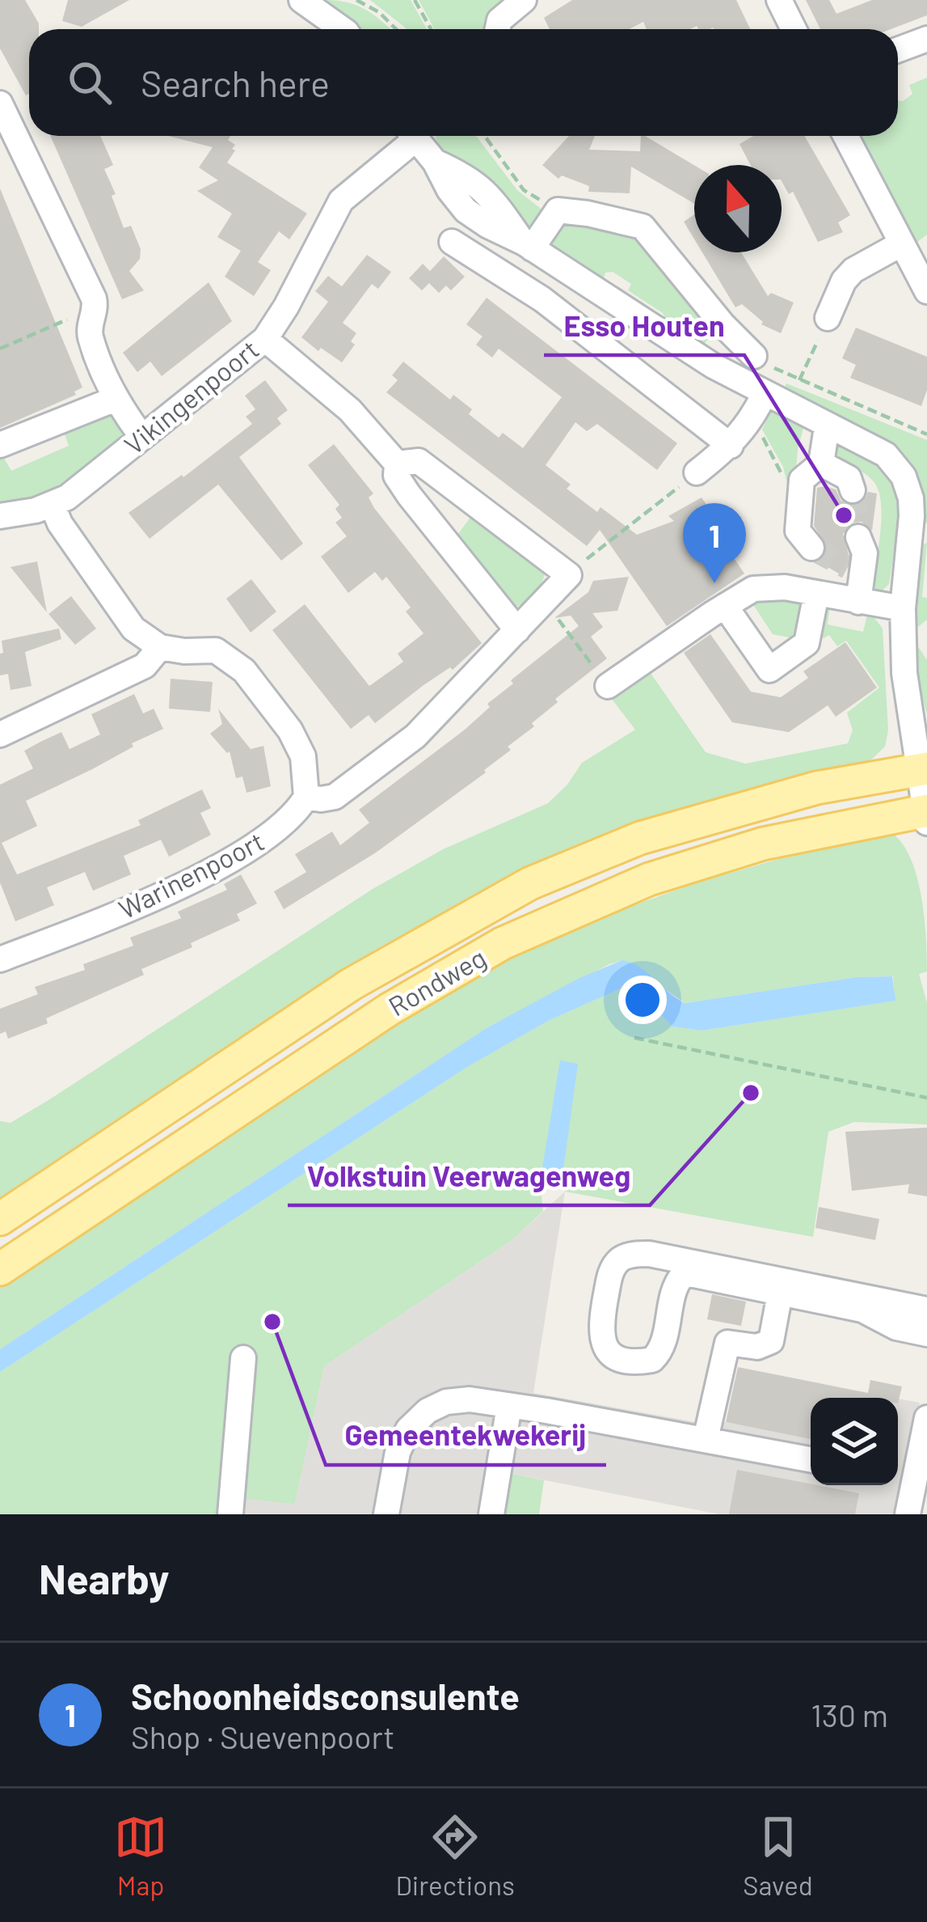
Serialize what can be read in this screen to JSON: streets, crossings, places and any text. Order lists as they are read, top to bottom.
{
  "streets": {
    "main road": ["Rondweg"],
    "street": ["Vikingenpoort", "Warinenpoort"]
  },
  "places": ["Esso Houten", "Volkstuin Veerwagenweg", "Gemeentekwekerij"],
  "north": "top",
  "page": {
    "search": "Search here",
    "pins": "1",
    "heading": "Nearby",
    "list": [
      {
        "mark": "1",
        "name": "Schoonheidsconsulente",
        "note": "Shop · Suevenpoort",
        "value": "130 m"
      }
    ],
    "nav": ["Map", "Directions", "Saved"]
  }
}
